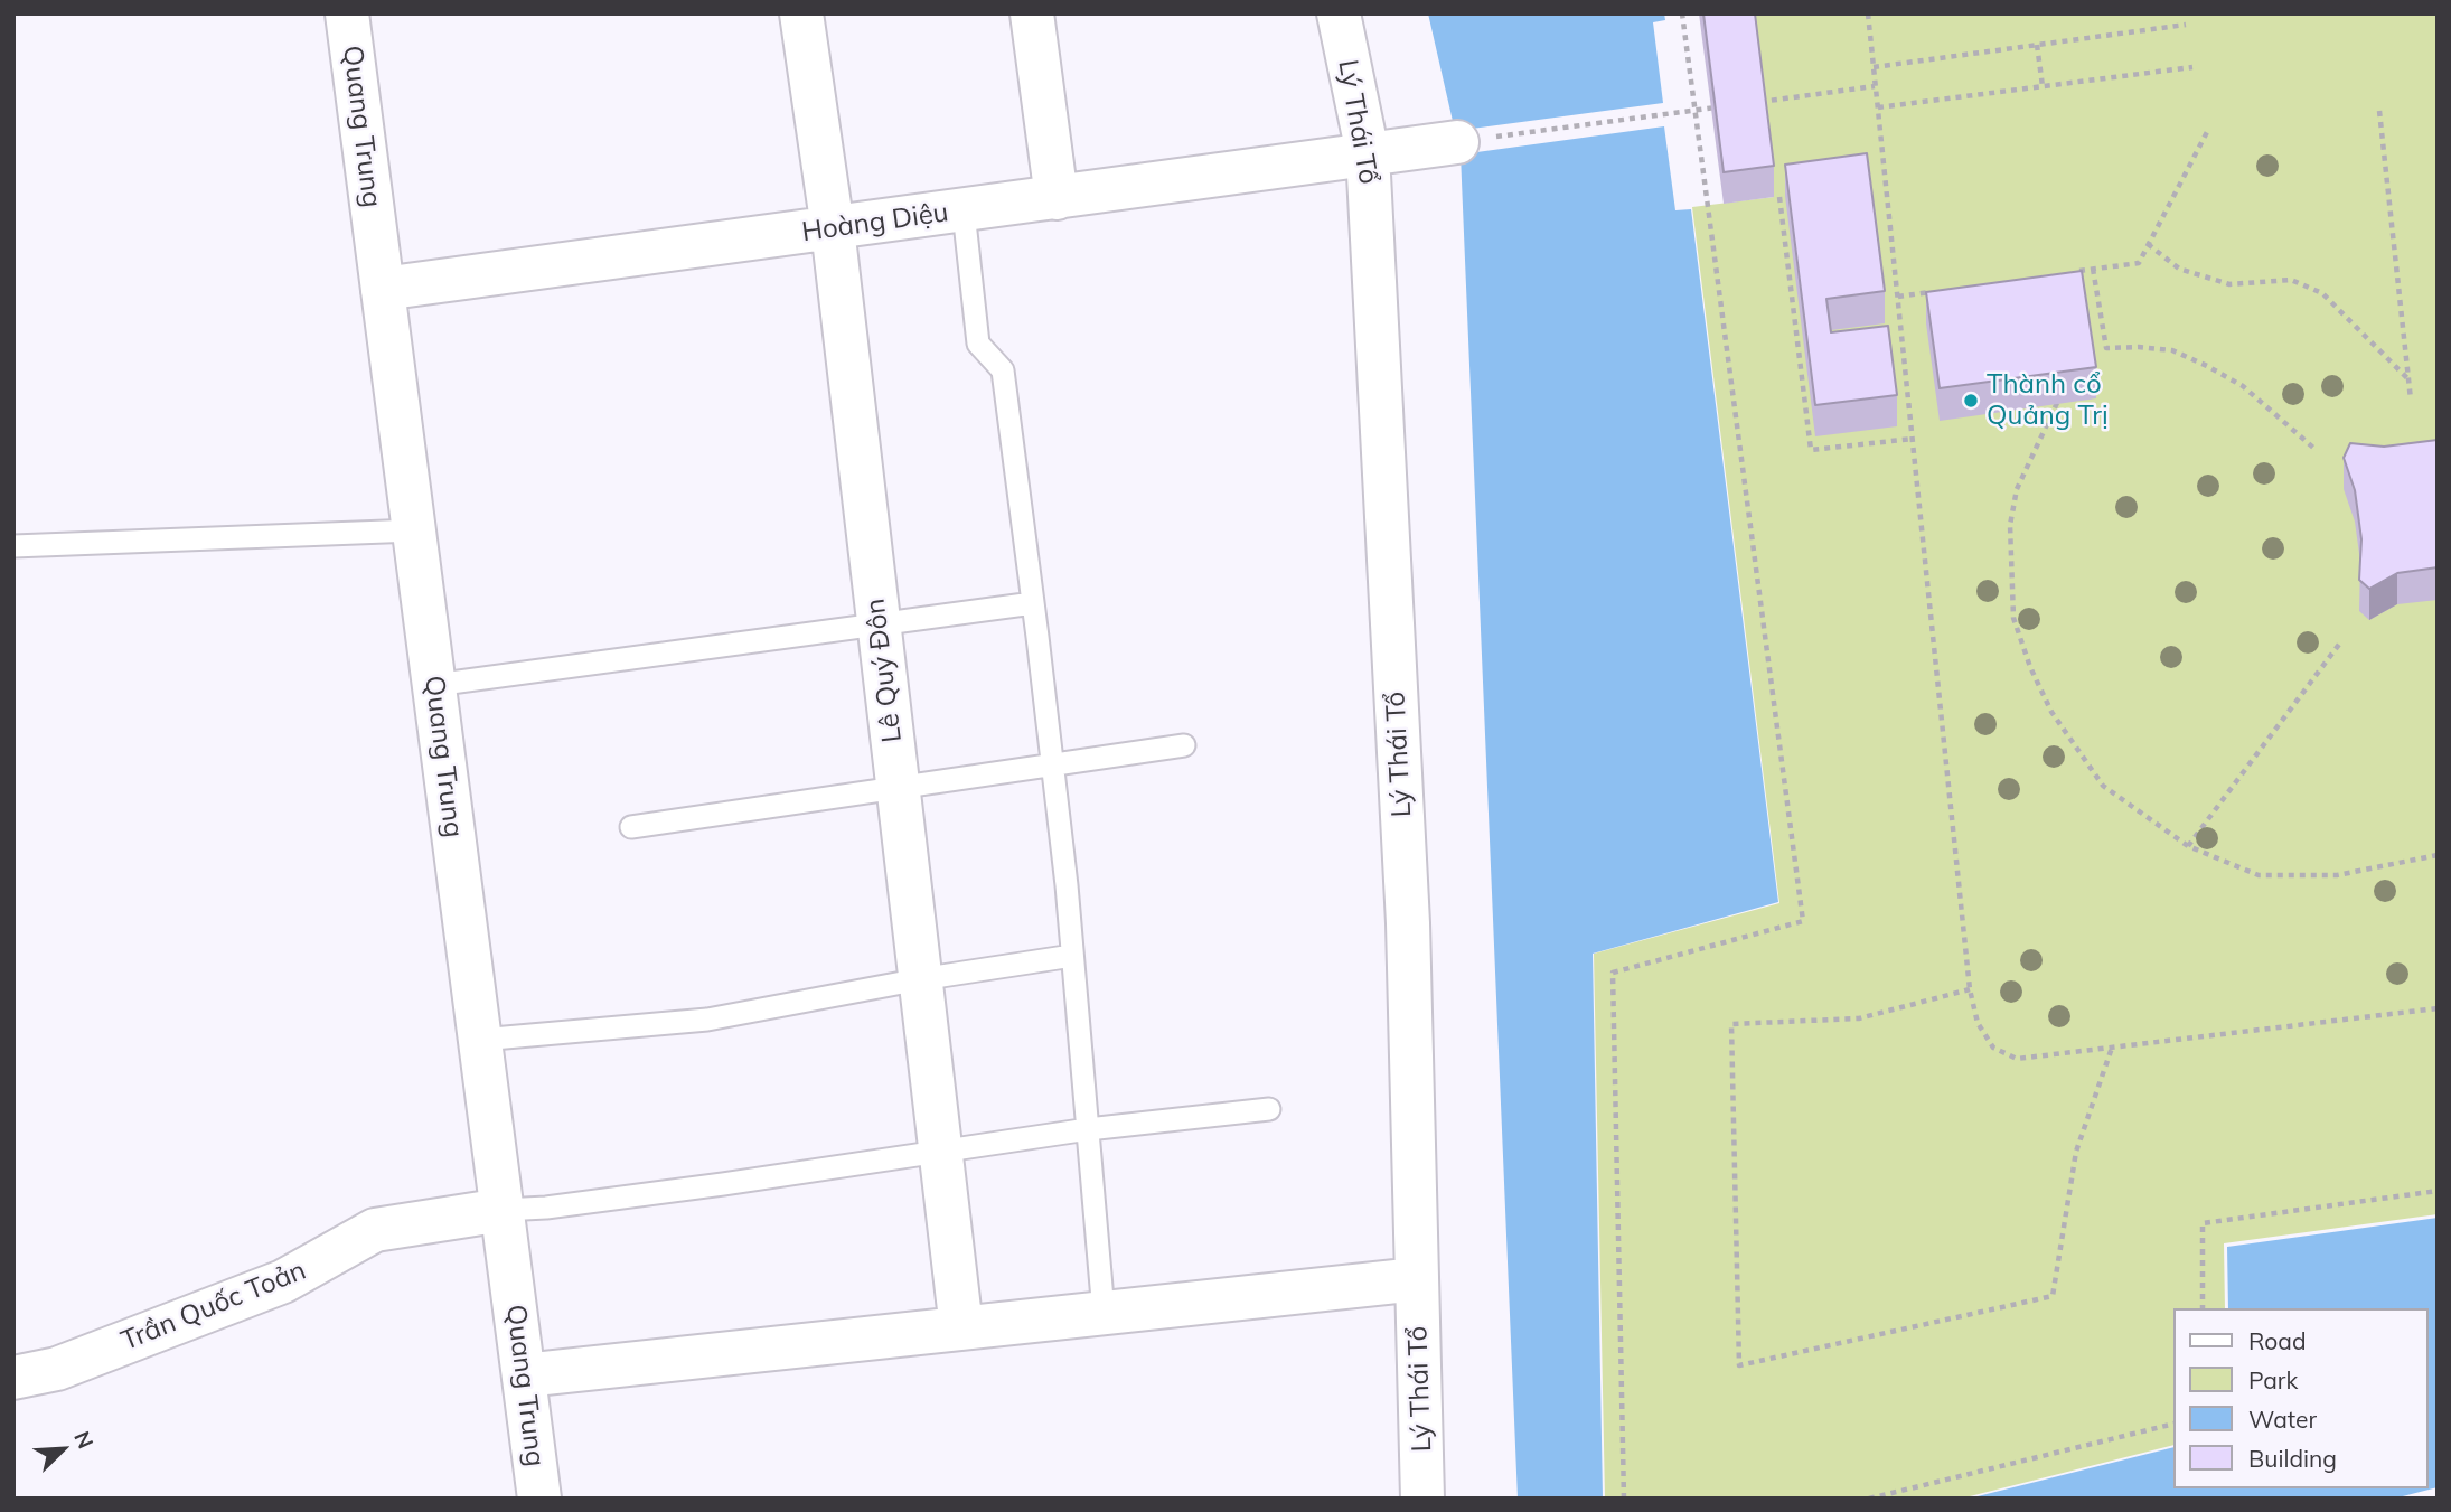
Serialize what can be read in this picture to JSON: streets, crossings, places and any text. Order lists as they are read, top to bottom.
{
  "streets": {
    "street": [
      "Lý Thái Tổ",
      "Quang Trung",
      "Hoàng Diệu",
      "Lê Quý Đôn",
      "Trần Quốc Toản"
    ]
  },
  "crossings": [
    ["Lý Thái Tổ", "Hoàng Diệu"],
    ["Quang Trung", "Hoàng Diệu"],
    ["Quang Trung", "Trần Quốc Toản"],
    ["Hoàng Diệu", "Lê Quý Đôn"]
  ],
  "places": ["Thành cổ Quảng Trị"],
  "legend": [
    "Road",
    "Park",
    "Water",
    "Building"
  ],
  "north": "top right"
}
